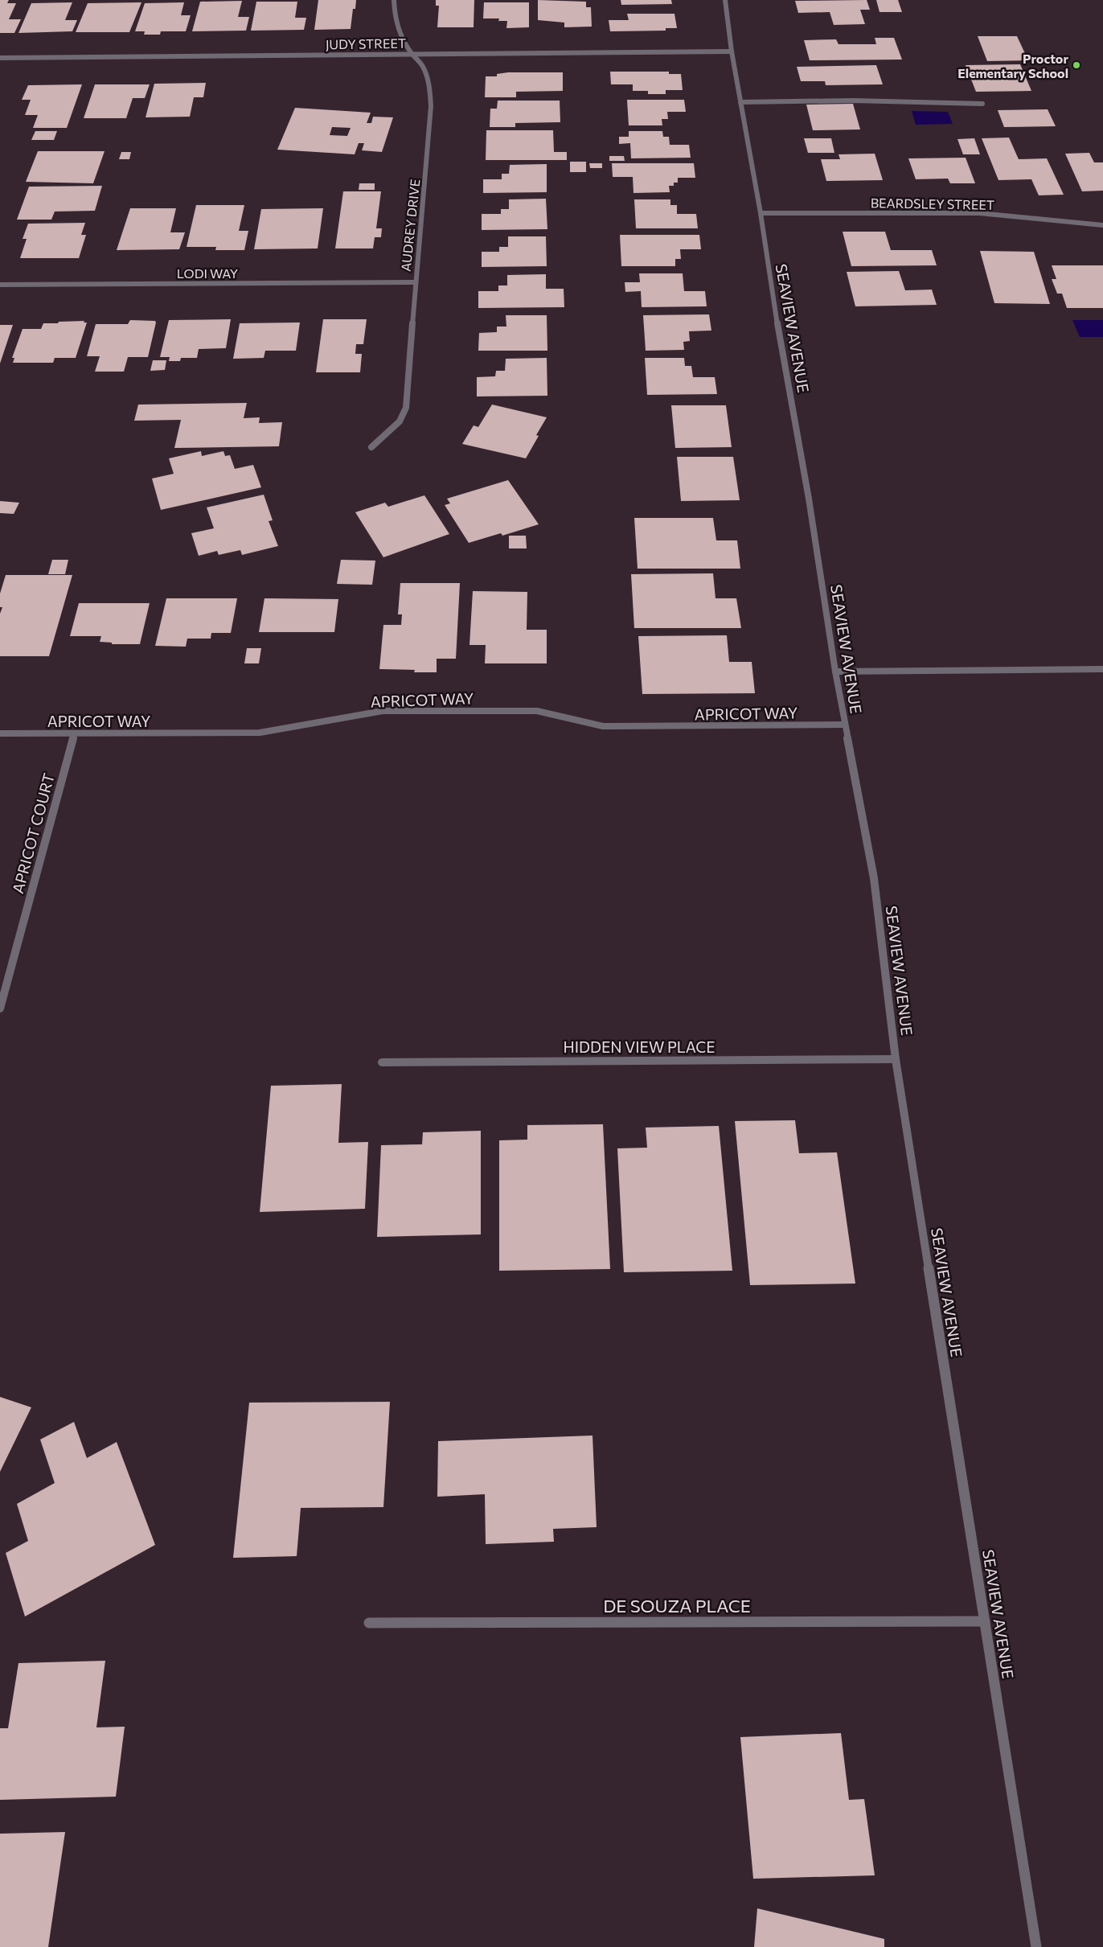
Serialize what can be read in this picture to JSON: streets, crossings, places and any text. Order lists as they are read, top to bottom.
{
  "streets": {
    "street": [
      "JUDY STREET",
      "BEARDSLEY STREET",
      "AUDREY DRIVE",
      "LODI WAY",
      "SEAVIEW AVENUE",
      "APRICOT WAY",
      "APRICOT COURT",
      "HIDDEN VIEW PLACE",
      "DE SOUZA PLACE"
    ]
  },
  "crossings": [
    ["JUDY STREET", "AUDREY DRIVE"],
    ["JUDY STREET", "SEAVIEW AVENUE"],
    ["BEARDSLEY STREET", "SEAVIEW AVENUE"],
    ["AUDREY DRIVE", "LODI WAY"],
    ["SEAVIEW AVENUE", "APRICOT WAY"],
    ["SEAVIEW AVENUE", "HIDDEN VIEW PLACE"],
    ["SEAVIEW AVENUE", "DE SOUZA PLACE"],
    ["APRICOT WAY", "APRICOT COURT"]
  ],
  "places": ["Proctor Elementary School"]
}
